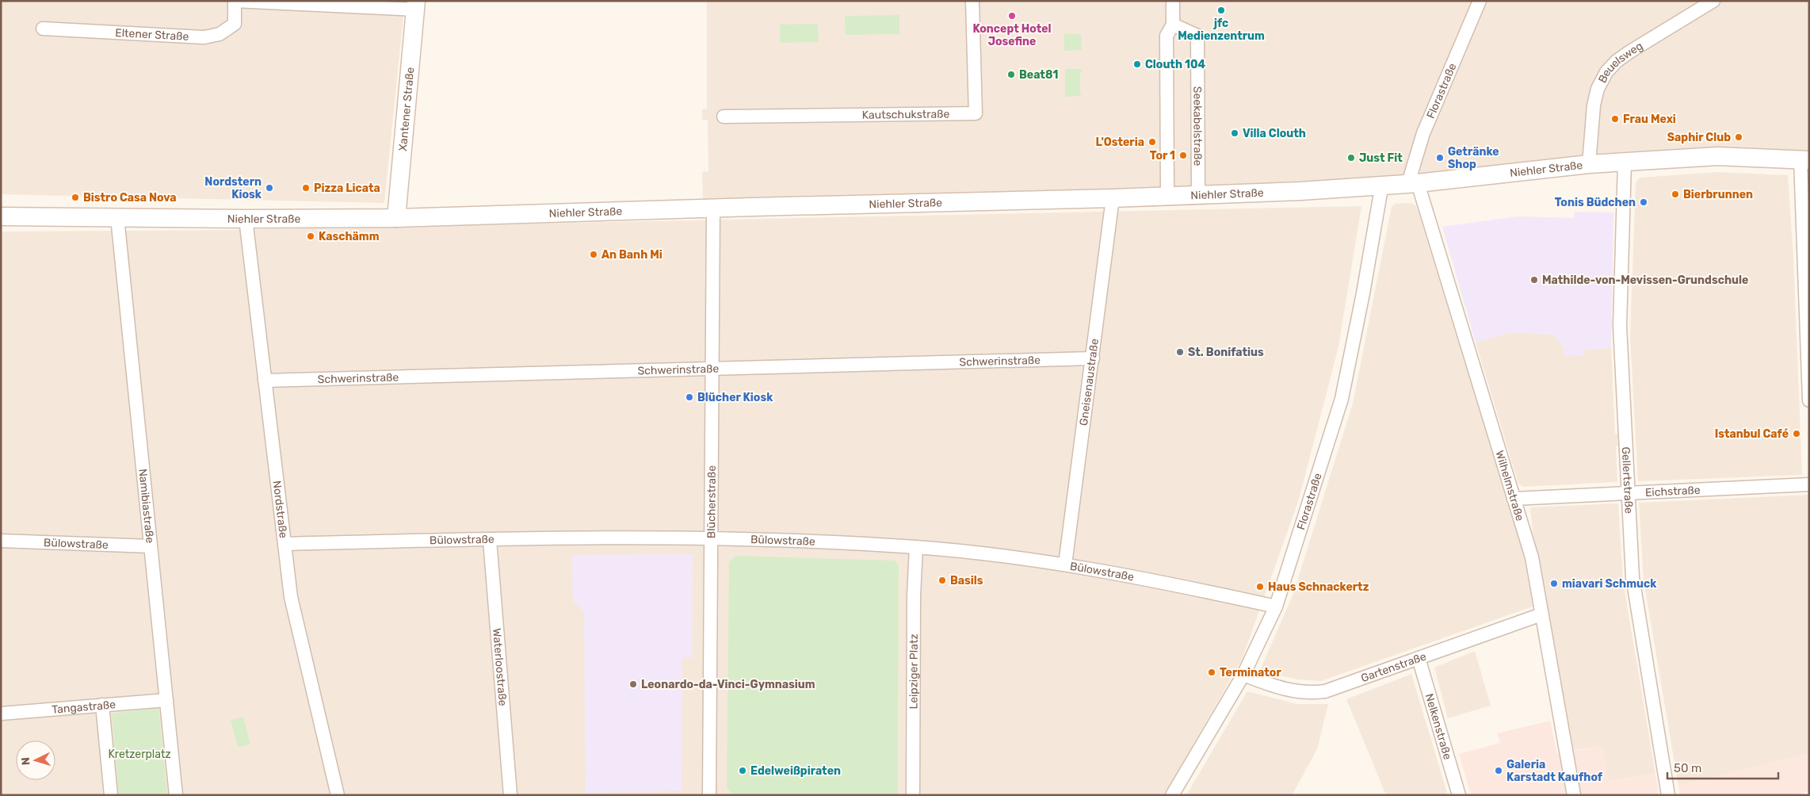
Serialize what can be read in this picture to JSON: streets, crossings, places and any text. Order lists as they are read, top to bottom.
{
  "streets": {
    "street": [
      "Eltener Straße",
      "Beuelsweg",
      "Florastraße",
      "Xantener Straße",
      "Kautschukstraße",
      "Seekabelstraße",
      "Niehler Straße",
      "Schwerinstraße",
      "Gneisenaustraße",
      "Gellertstraße",
      "Wilhelmstraße",
      "Eichstraße",
      "Blücherstraße",
      "Namibiastraße",
      "Nordstraße",
      "Bülowstraße",
      "Waterloostraße",
      "Gartenstraße",
      "Leipziger Platz",
      "Tangastraße",
      "Nelkenstraße"
    ]
  },
  "crossings": [
    ["Beuelsweg", "Niehler Straße"],
    ["Florastraße", "Niehler Straße"],
    ["Florastraße", "Wilhelmstraße"],
    ["Florastraße", "Bülowstraße"],
    ["Florastraße", "Gartenstraße"],
    ["Xantener Straße", "Niehler Straße"],
    ["Seekabelstraße", "Niehler Straße"],
    ["Niehler Straße", "Gneisenaustraße"],
    ["Niehler Straße", "Gellertstraße"],
    ["Niehler Straße", "Wilhelmstraße"],
    ["Niehler Straße", "Blücherstraße"],
    ["Niehler Straße", "Namibiastraße"],
    ["Niehler Straße", "Nordstraße"],
    ["Schwerinstraße", "Gneisenaustraße"],
    ["Schwerinstraße", "Blücherstraße"],
    ["Schwerinstraße", "Nordstraße"],
    ["Gneisenaustraße", "Bülowstraße"],
    ["Gellertstraße", "Eichstraße"],
    ["Wilhelmstraße", "Eichstraße"],
    ["Wilhelmstraße", "Gartenstraße"],
    ["Blücherstraße", "Bülowstraße"],
    ["Namibiastraße", "Bülowstraße"],
    ["Namibiastraße", "Tangastraße"],
    ["Nordstraße", "Bülowstraße"],
    ["Bülowstraße", "Waterloostraße"],
    ["Bülowstraße", "Leipziger Platz"],
    ["Gartenstraße", "Nelkenstraße"]
  ],
  "parks": ["Kretzerplatz"],
  "places": [
    "jfc Medienzentrum",
    "Koncept Hotel Josefine",
    "Clouth 104",
    "Beat81",
    "Frau Mexi",
    "Villa Clouth",
    "Saphir Club",
    "L'Osteria",
    "Tor 1",
    "Just Fit",
    "Getränke Shop",
    "Nordstern Kiosk",
    "Pizza Licata",
    "Bierbrunnen",
    "Bistro Casa Nova",
    "Tonis Büdchen",
    "Kaschämm",
    "An Banh Mi",
    "Mathilde-von-Mevissen-Grundschule",
    "St. Bonifatius",
    "Blücher Kiosk",
    "Istanbul Café",
    "Basils",
    "miavari Schmuck",
    "Haus Schnackertz",
    "Terminator",
    "Leonardo-da-Vinci-Gymnasium",
    "Edelweißpiraten",
    "Galeria Karstadt Kaufhof"
  ],
  "scale_bar": "50 m",
  "north": "left"
}
